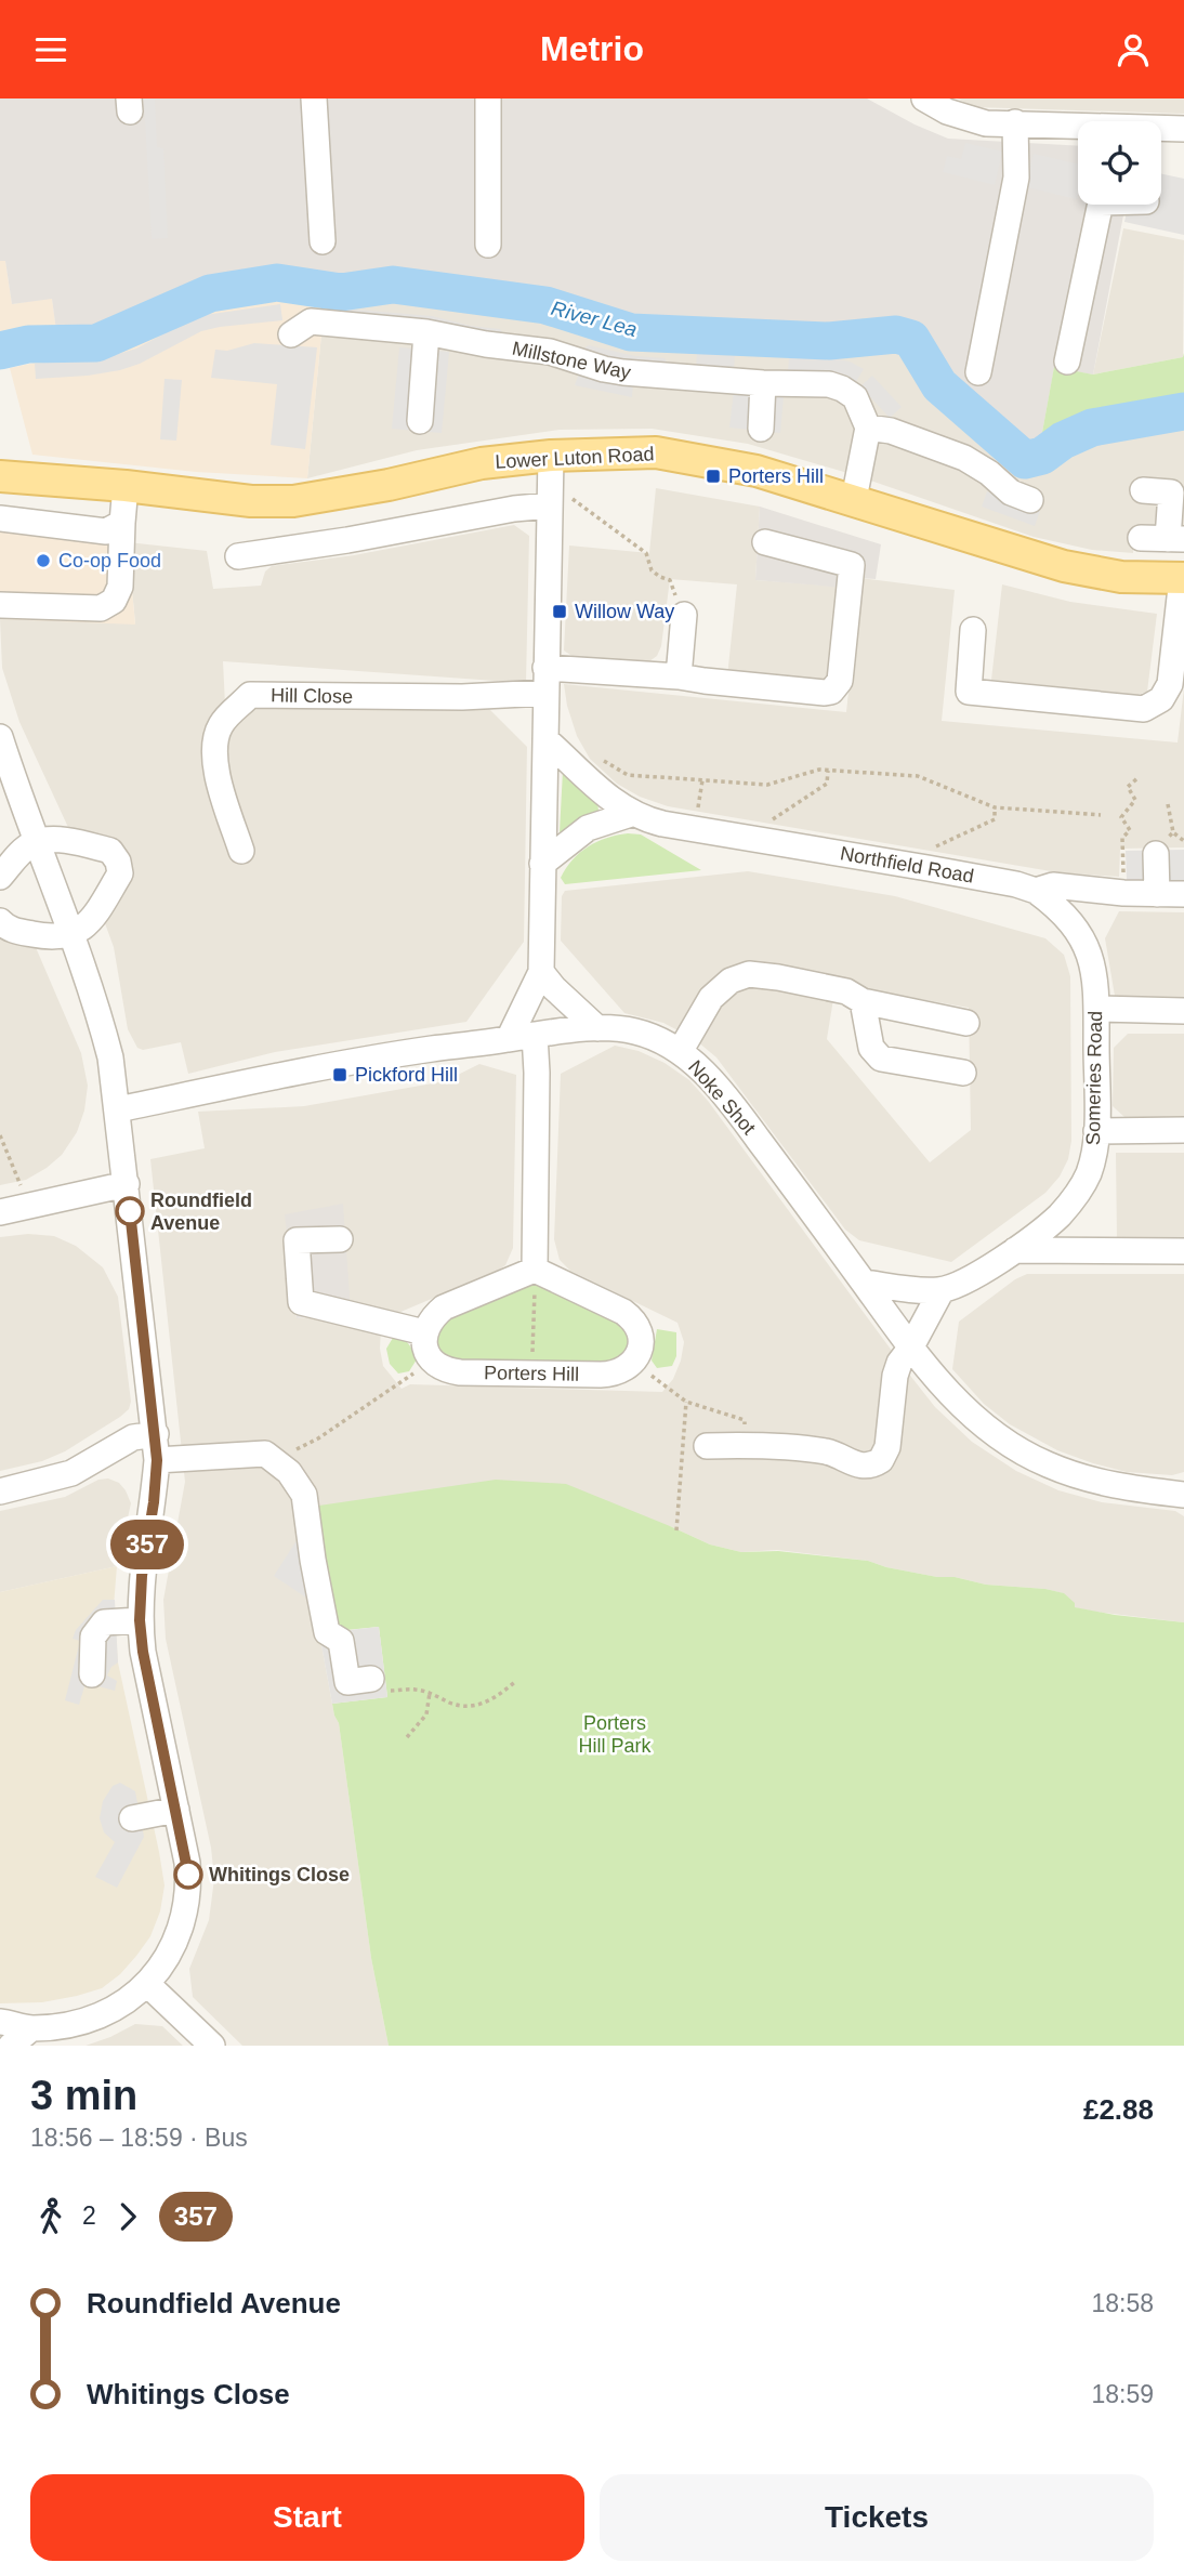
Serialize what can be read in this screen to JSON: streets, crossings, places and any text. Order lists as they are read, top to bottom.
{
  "streets": {
    "main road": ["Lower Luton Road"],
    "street": [
      "Millstone Way",
      "Hill Close",
      "Northfield Road",
      "Someries Road",
      "Noke Shot",
      "Porters Hill"
    ]
  },
  "crossings": [
    ["Northfield Road", "Someries Road"]
  ],
  "water": ["River Lea"],
  "parks": ["Porters Hill Park"],
  "places": {
    "transit": ["Porters Hill", "Willow Way", "Pickford Hill"],
    "other": ["Co-op Food", "Roundfield Avenue", "Whitings Close"]
  },
  "lines": ["bus line 357"],
  "page": {
    "header": "Metrio",
    "on_map": "357",
    "heading": ["3 min", "18:56 – 18:59 · Bus", "£2.88"],
    "legs": ["2", "357"],
    "list": [
      {
        "name": "Roundfield Avenue",
        "value": "18:58"
      },
      {
        "name": "Whitings Close",
        "value": "18:59"
      }
    ],
    "buttons": ["Start", "Tickets"]
  }
}
